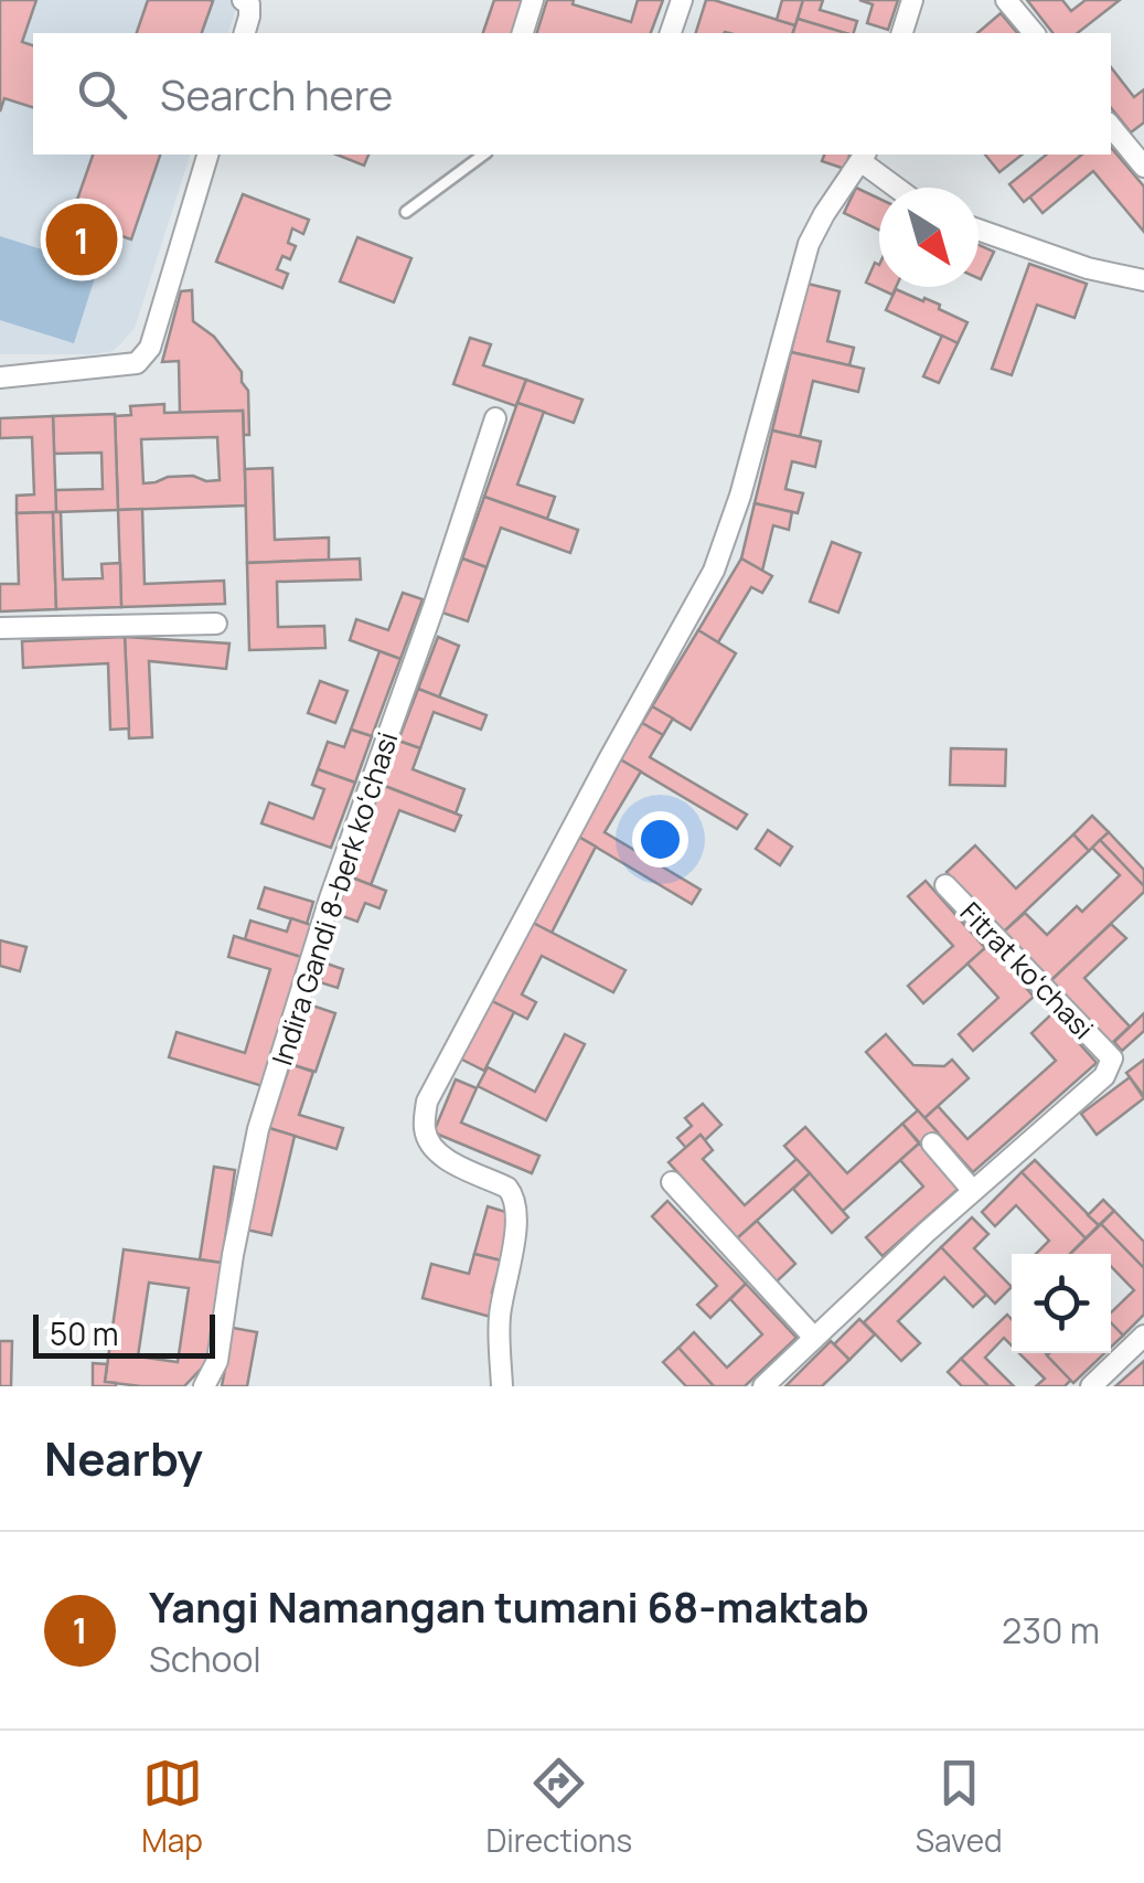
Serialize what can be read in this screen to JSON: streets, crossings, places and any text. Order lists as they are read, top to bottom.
{
  "streets": {
    "street": ["Indira Gandi 8-berk koʻchasi", "Fitrat koʻchasi"]
  },
  "scale_bar": "50 m",
  "north": "bottom right",
  "page": {
    "search": "Search here",
    "pins": "1",
    "scale": "50 m",
    "heading": "Nearby",
    "list": [
      {
        "mark": "1",
        "name": "Yangi Namangan tumani 68-maktab",
        "note": "School",
        "value": "230 m"
      }
    ],
    "nav": ["Map", "Directions", "Saved"]
  }
}
